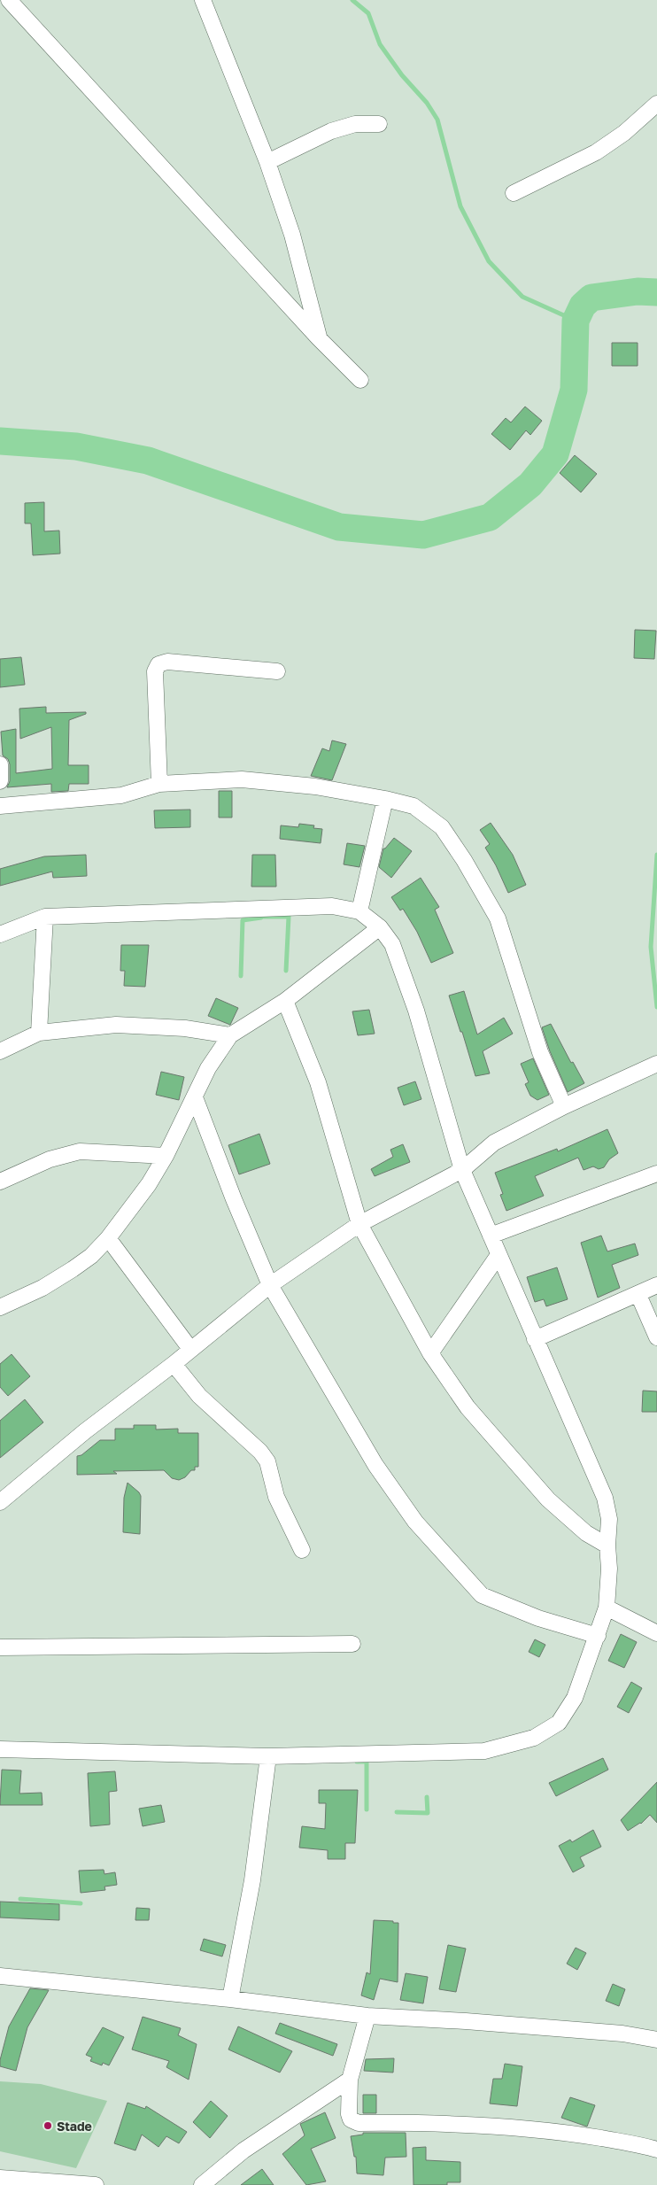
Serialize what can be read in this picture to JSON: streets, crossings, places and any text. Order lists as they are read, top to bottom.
{
  "places": ["Stade"]
}
